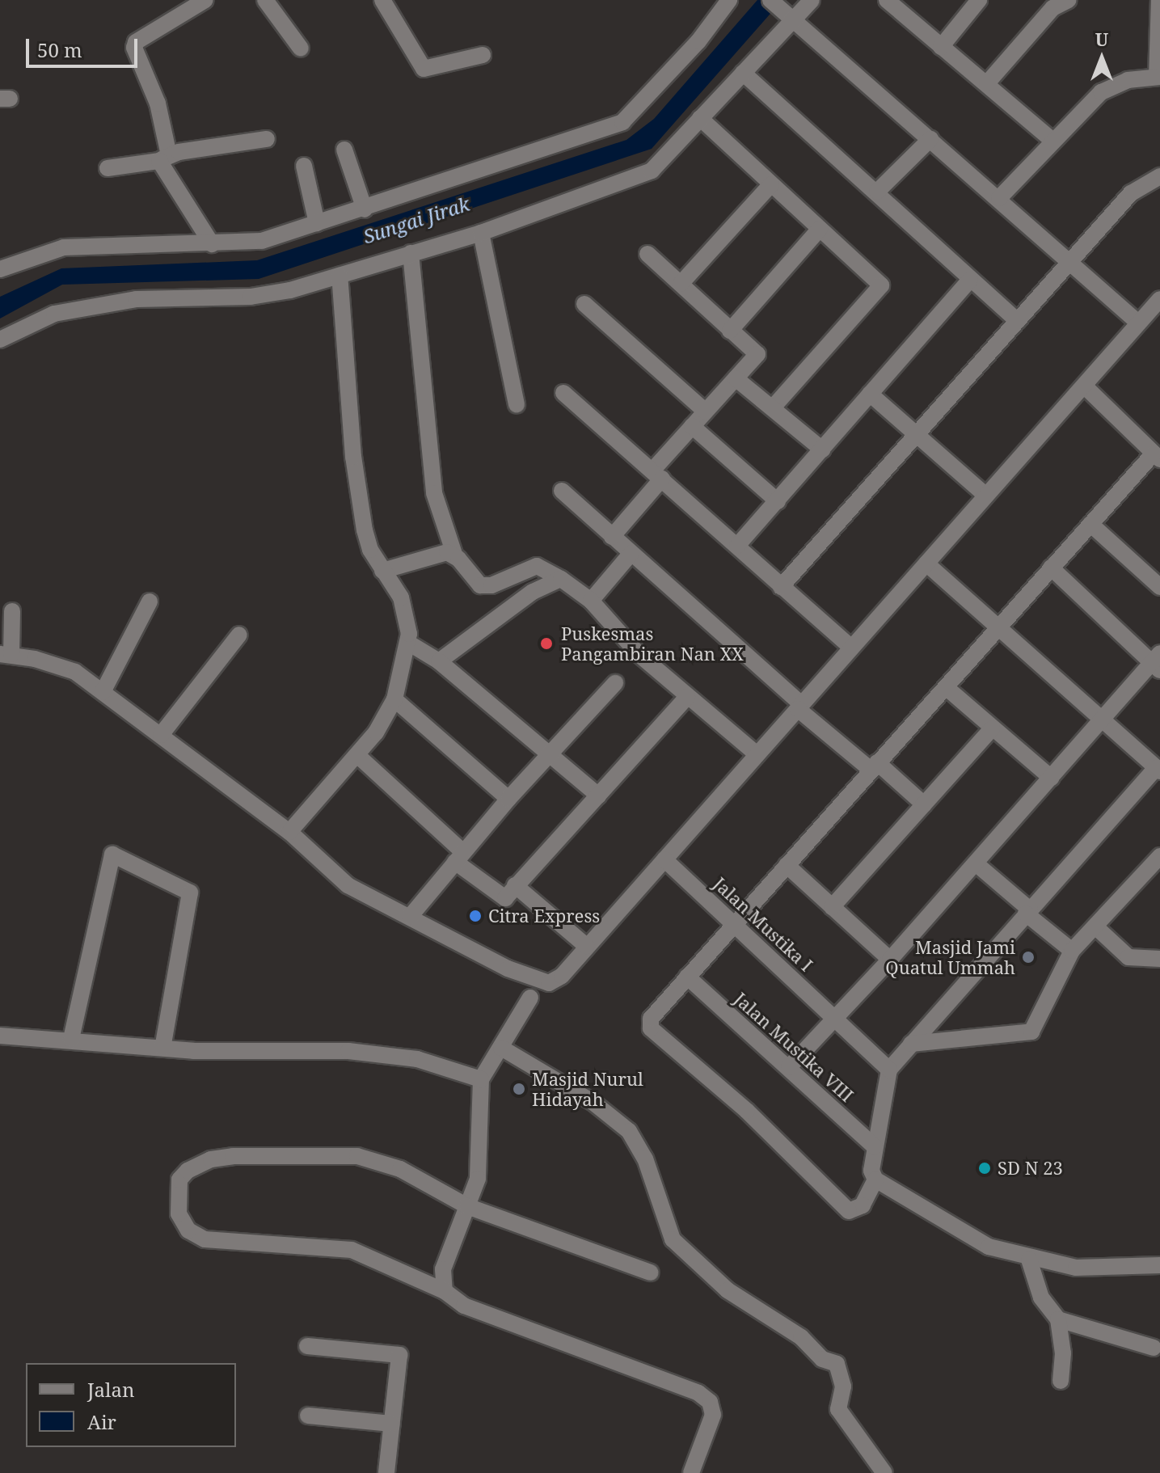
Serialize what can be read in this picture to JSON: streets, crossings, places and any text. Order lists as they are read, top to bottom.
{
  "streets": {
    "street": ["Jalan Mustika I", "Jalan Mustika VIII"]
  },
  "water": ["Sungai Jirak"],
  "places": [
    "Puskesmas Pangambiran Nan XX",
    "Citra Express",
    "Masjid Jami Quatul Ummah",
    "Masjid Nurul Hidayah",
    "SD N 23"
  ],
  "legend": ["Jalan", "Air"],
  "scale_bar": "50 m",
  "north": "top"
}
